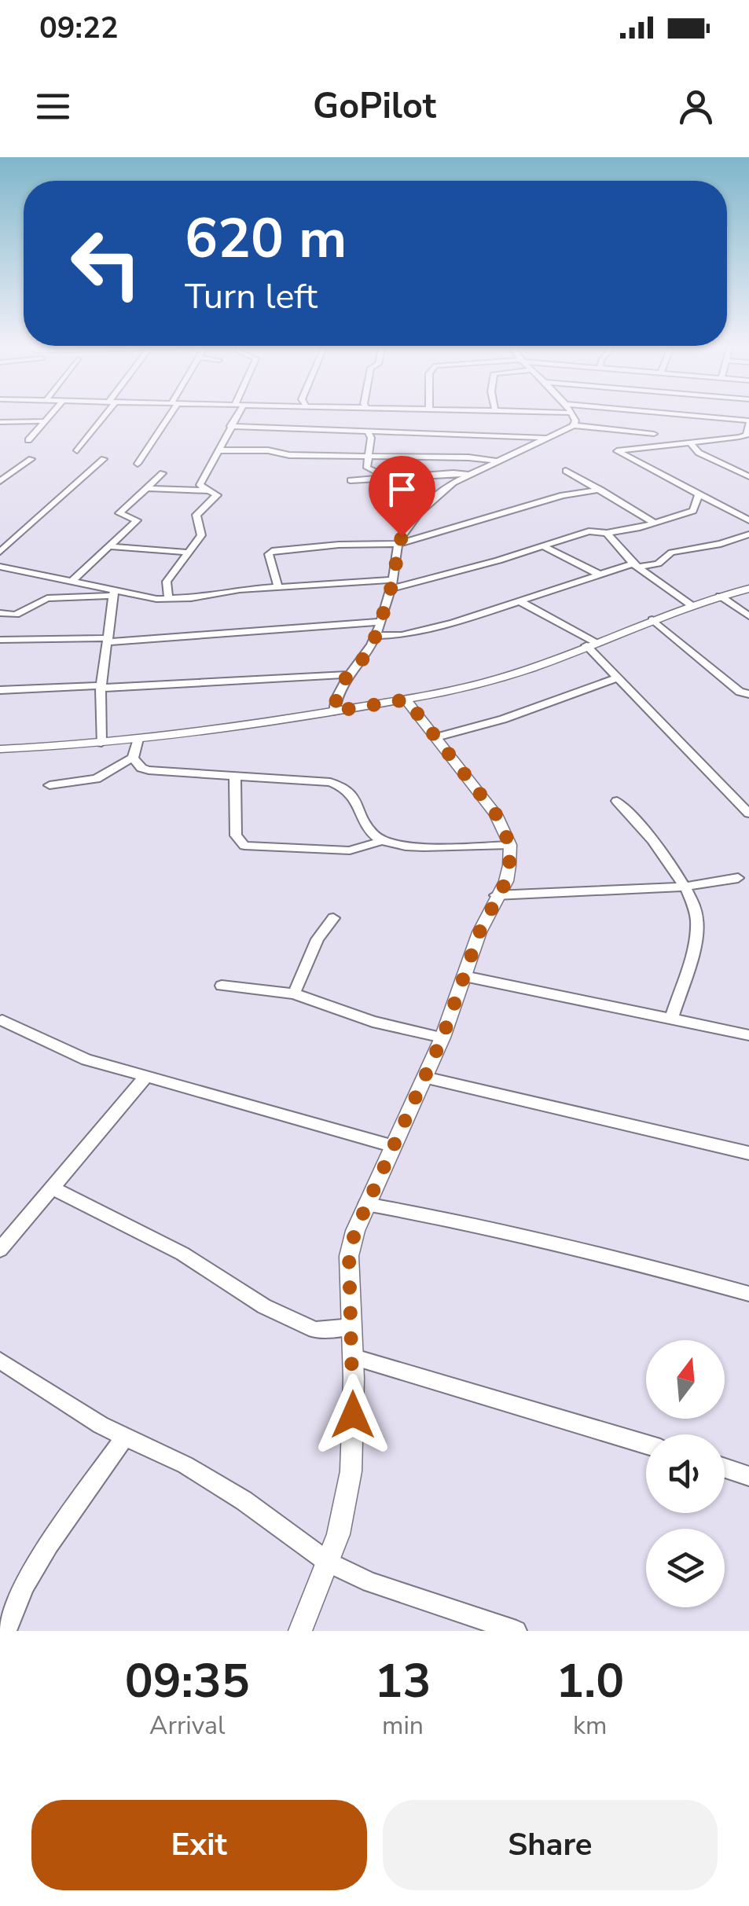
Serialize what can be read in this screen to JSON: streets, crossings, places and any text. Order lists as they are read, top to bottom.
{
  "north": "top",
  "page": {
    "status": "09:22",
    "header": "GoPilot",
    "turn": ["620 m", "Turn left"],
    "eta": [
      "09:35",
      "Arrival",
      "13",
      "min",
      "1.0",
      "km"
    ],
    "buttons": ["Exit", "Share"]
  }
}
